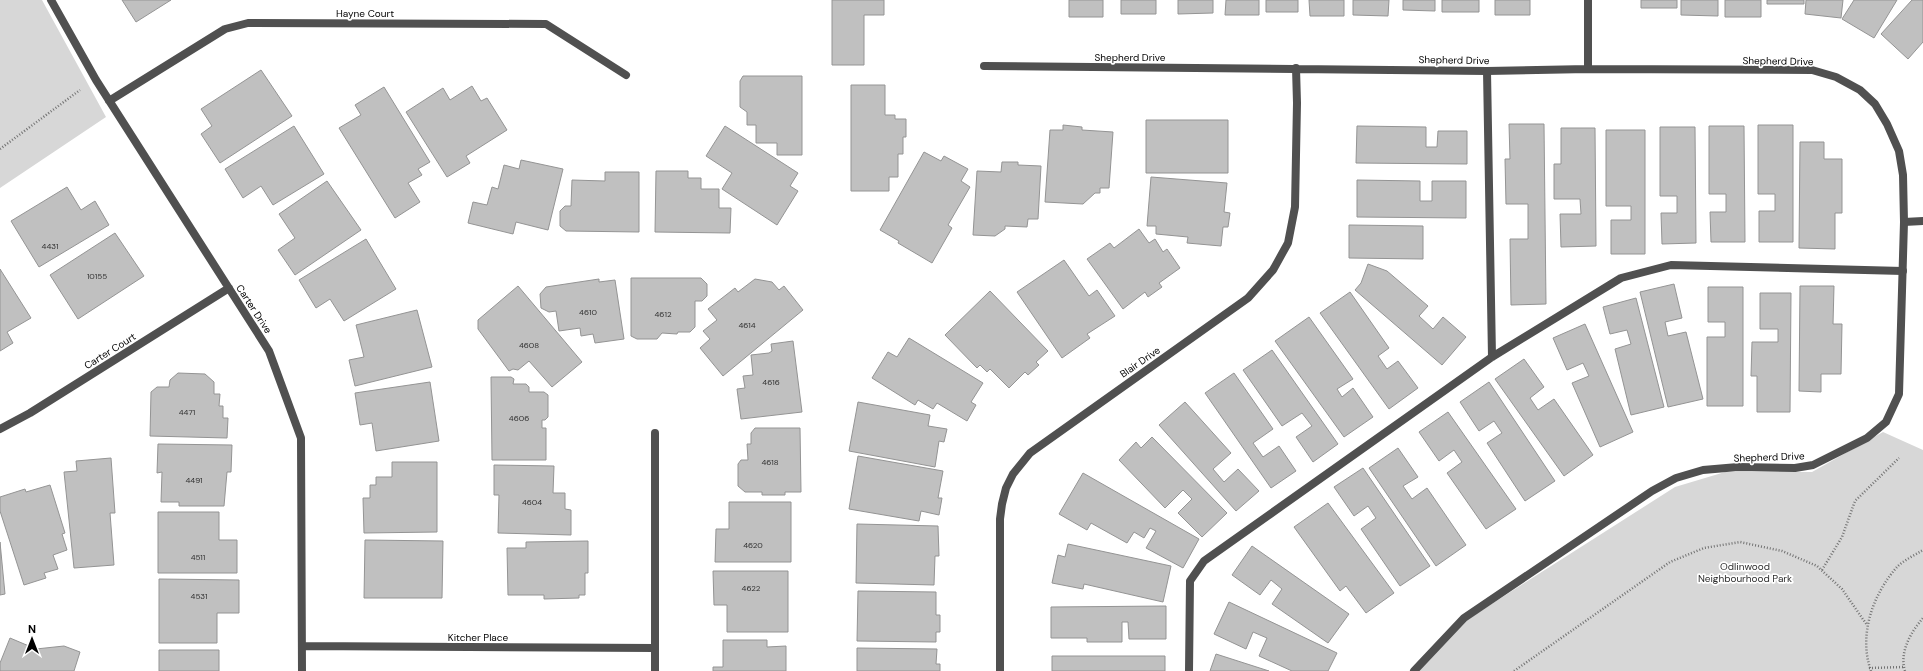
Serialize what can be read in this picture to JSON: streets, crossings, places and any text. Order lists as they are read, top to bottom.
{
  "streets": {
    "street": [
      "Hayne Court",
      "Shepherd Drive",
      "Carter Drive",
      "Carter Court",
      "Blair Drive",
      "Kitcher Place"
    ]
  },
  "crossings": [
    ["Hayne Court", "Carter Drive"],
    ["Shepherd Drive", "Blair Drive"],
    ["Carter Drive", "Carter Court"],
    ["Carter Drive", "Kitcher Place"]
  ],
  "parks": ["Odlinwood Neighbourhood Park"],
  "house_numbers": [
    "4431",
    "10155",
    "4610",
    "4612",
    "4614",
    "4608",
    "4616",
    "4471",
    "4606",
    "4618",
    "4491",
    "4604",
    "4620",
    "4511",
    "4622",
    "4531"
  ],
  "north": "top"
}
